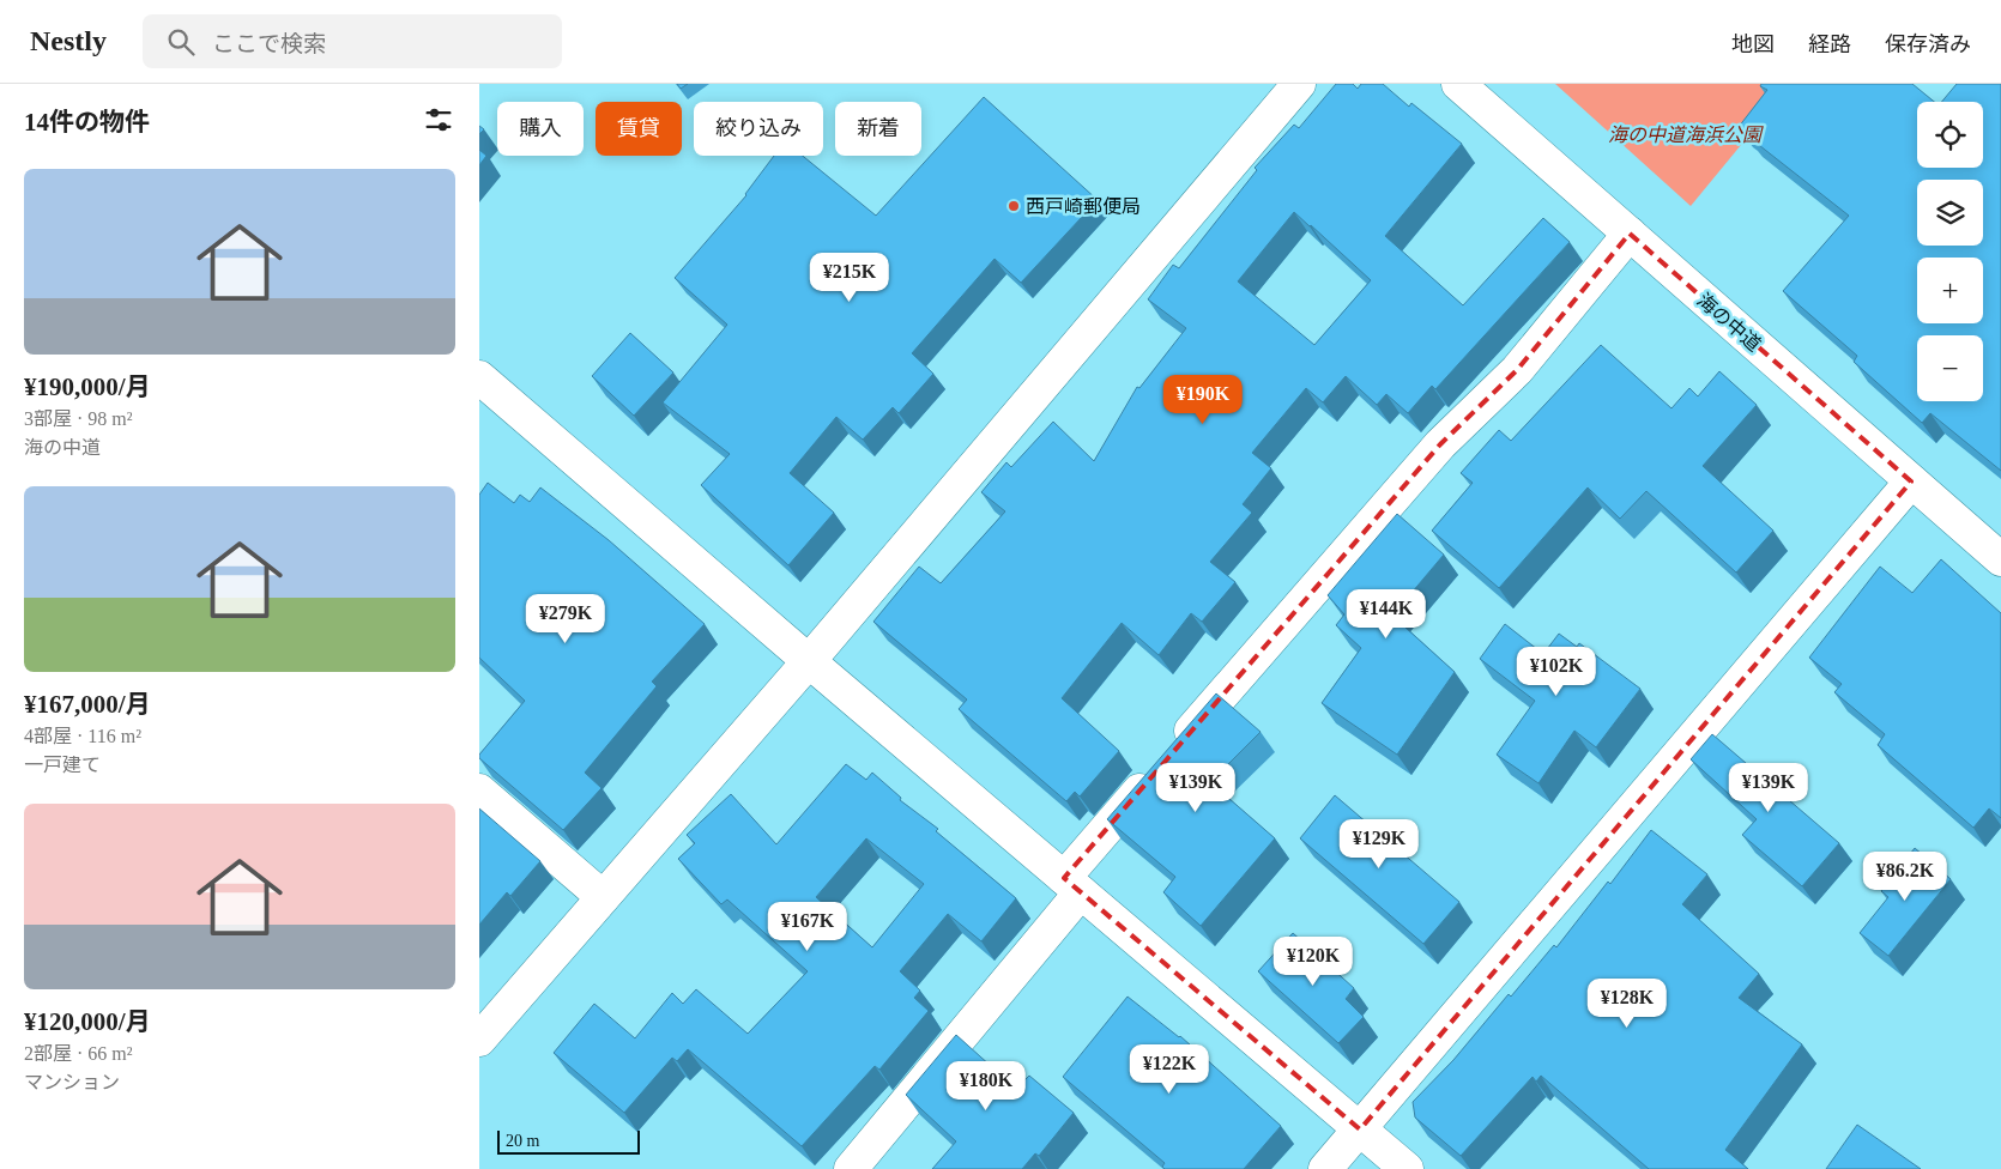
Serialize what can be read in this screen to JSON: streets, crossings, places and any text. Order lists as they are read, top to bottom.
{
  "streets": {
    "street": ["海の中道"]
  },
  "parks": ["海の中道海浜公園"],
  "places": ["西戸崎郵便局"],
  "scale_bar": "20 m",
  "page": {
    "header": "Nestly",
    "search": "ここで検索",
    "nav": ["地図", "経路", "保存済み"],
    "heading": "14件の物件",
    "map_buttons": ["+", "−"],
    "chip": [
      "購入",
      "賃貸",
      "絞り込み",
      "新着"
    ],
    "list": [
      {
        "name": "¥190,000/月",
        "note": "3部屋 · 98 m² · 海の中道"
      },
      {
        "name": "¥167,000/月",
        "note": "4部屋 · 116 m² · 一戸建て"
      },
      {
        "name": "¥120,000/月",
        "note": "2部屋 · 66 m² · マンション"
      }
    ],
    "price": [
      "¥215K",
      "¥190K",
      "¥144K",
      "¥279K",
      "¥102K",
      "¥139K",
      "¥139K",
      "¥129K",
      "¥86.2K",
      "¥167K",
      "¥120K",
      "¥128K",
      "¥122K",
      "¥180K"
    ],
    "scale": "20 m"
  }
}
